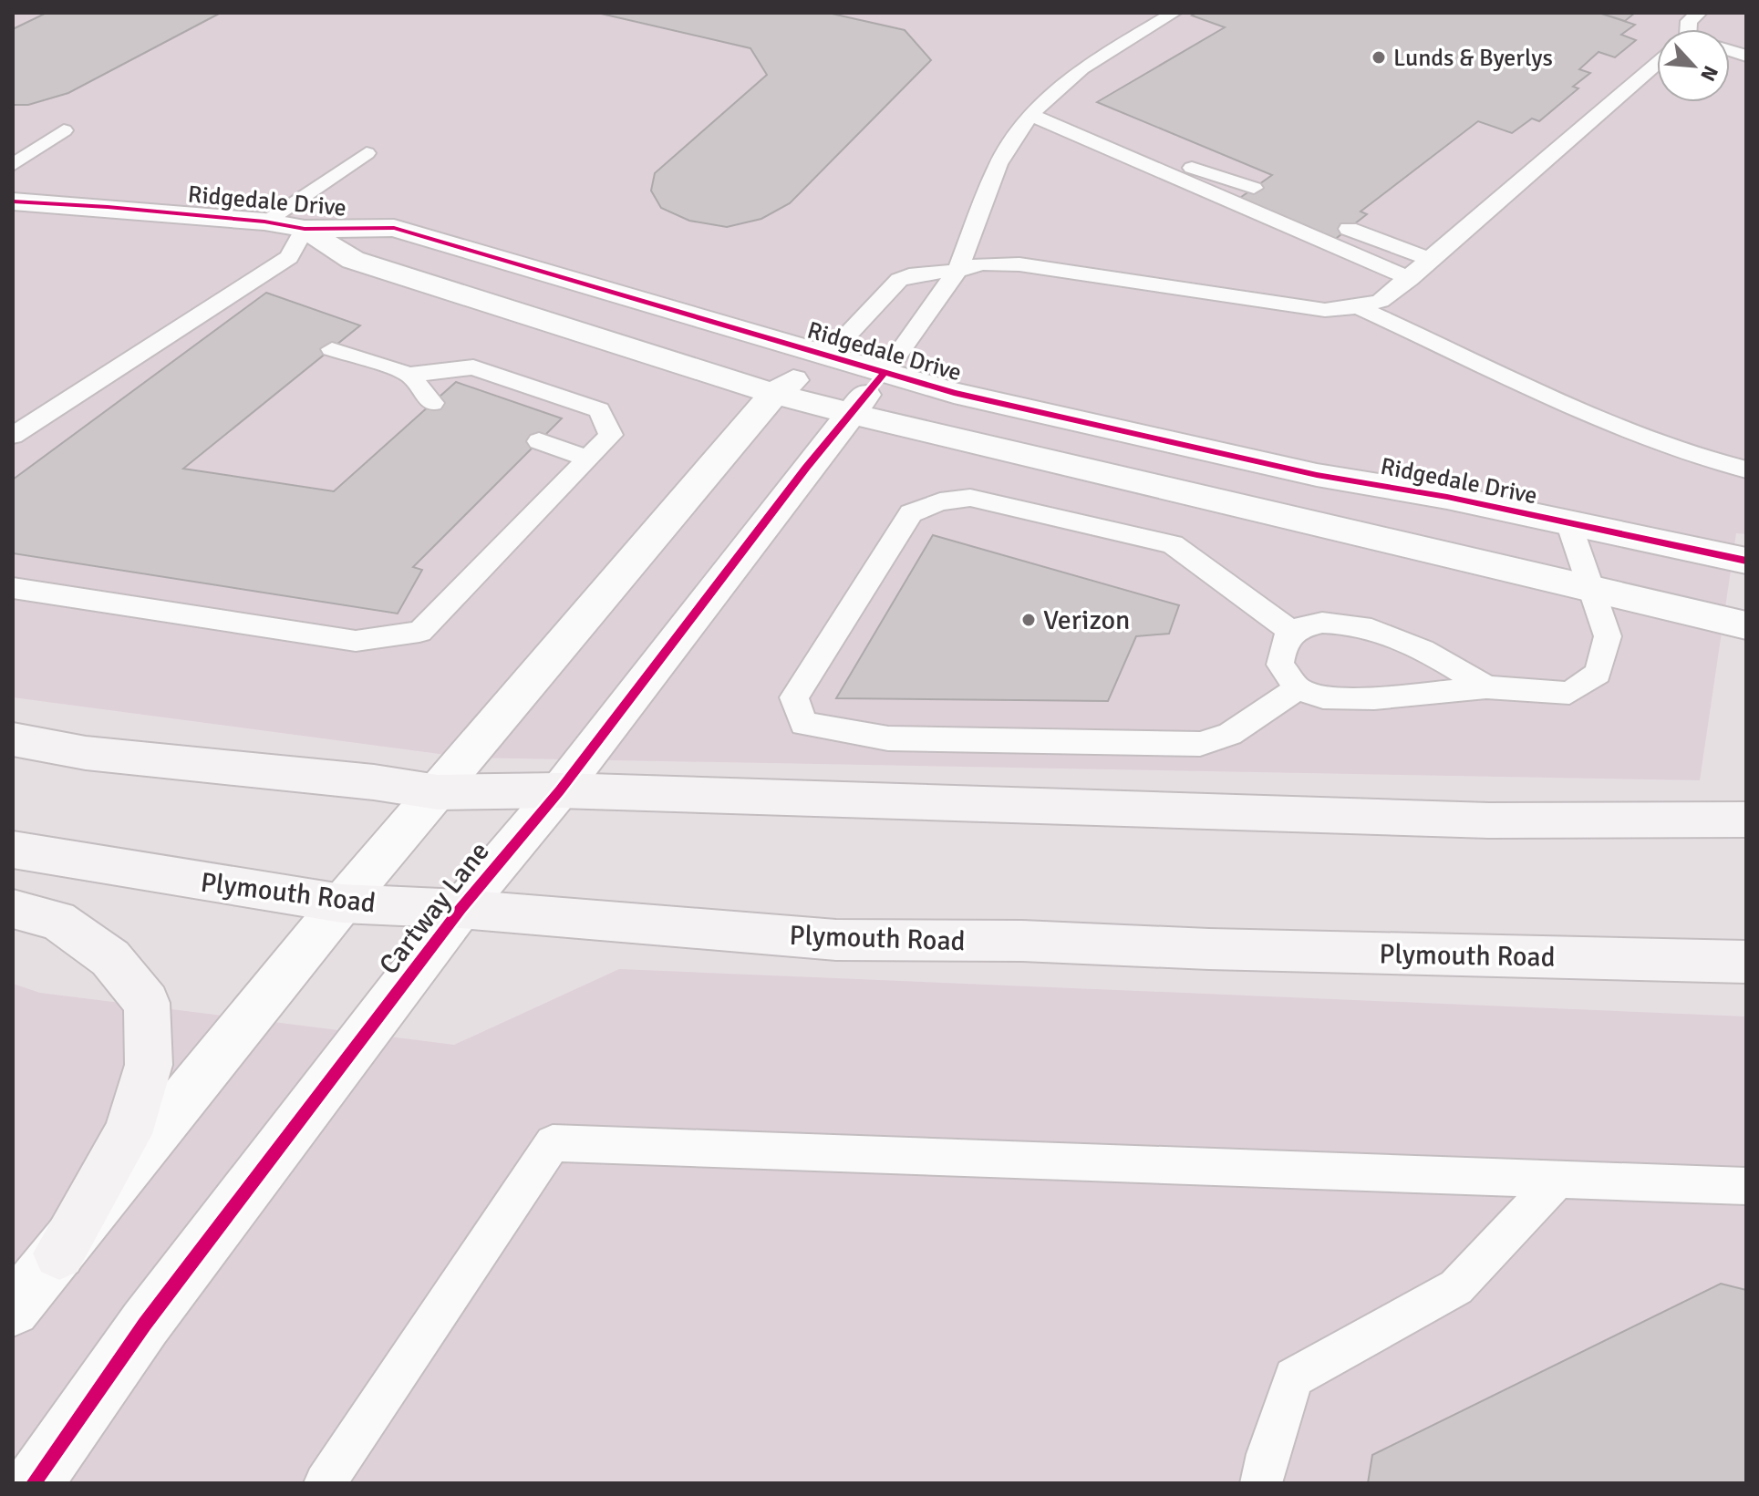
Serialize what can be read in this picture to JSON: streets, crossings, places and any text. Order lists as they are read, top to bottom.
{
  "streets": {
    "main road": ["Plymouth Road"],
    "street": ["Ridgedale Drive", "Cartway Lane"]
  },
  "crossings": [
    ["Ridgedale Drive", "Cartway Lane"],
    ["Plymouth Road", "Cartway Lane"]
  ],
  "places": ["Lunds & Byerlys", "Verizon"],
  "north": "bottom right"
}
